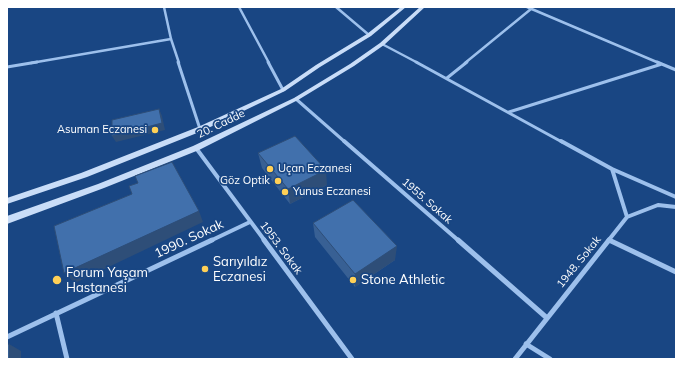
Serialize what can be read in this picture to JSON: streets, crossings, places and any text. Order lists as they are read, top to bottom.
{
  "streets": {
    "street": [
      "20. Cadde",
      "1955. Sokak",
      "1990. Sokak",
      "1953. Sokak",
      "1948. Sokak"
    ]
  },
  "crossings": [
    ["20. Cadde", "1955. Sokak"],
    ["20. Cadde", "1953. Sokak"],
    ["1955. Sokak", "1948. Sokak"],
    ["1990. Sokak", "1953. Sokak"]
  ],
  "places": [
    "Asuman Eczanesi",
    "Uçan Eczanesi",
    "Göz Optik",
    "Yunus Eczanesi",
    "Sarıyıldız Eczanesi",
    "Forum Yaşam Hastanesi",
    "Stone Athletic"
  ]
}
